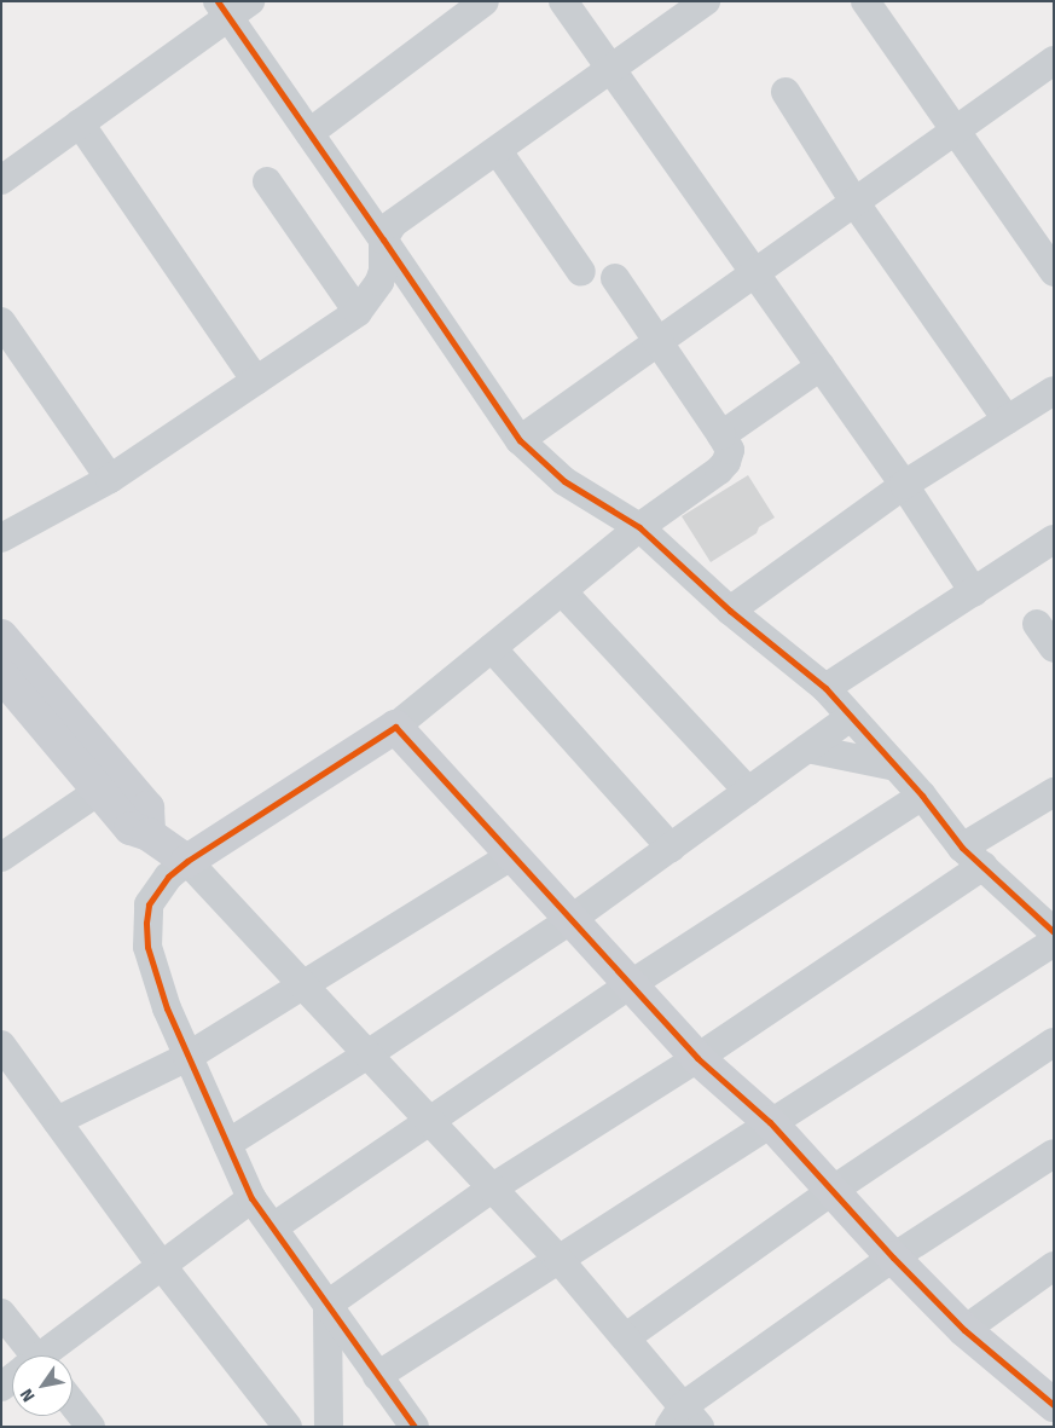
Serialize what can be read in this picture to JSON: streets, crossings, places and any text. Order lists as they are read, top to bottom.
{
  "north": "bottom left"
}
